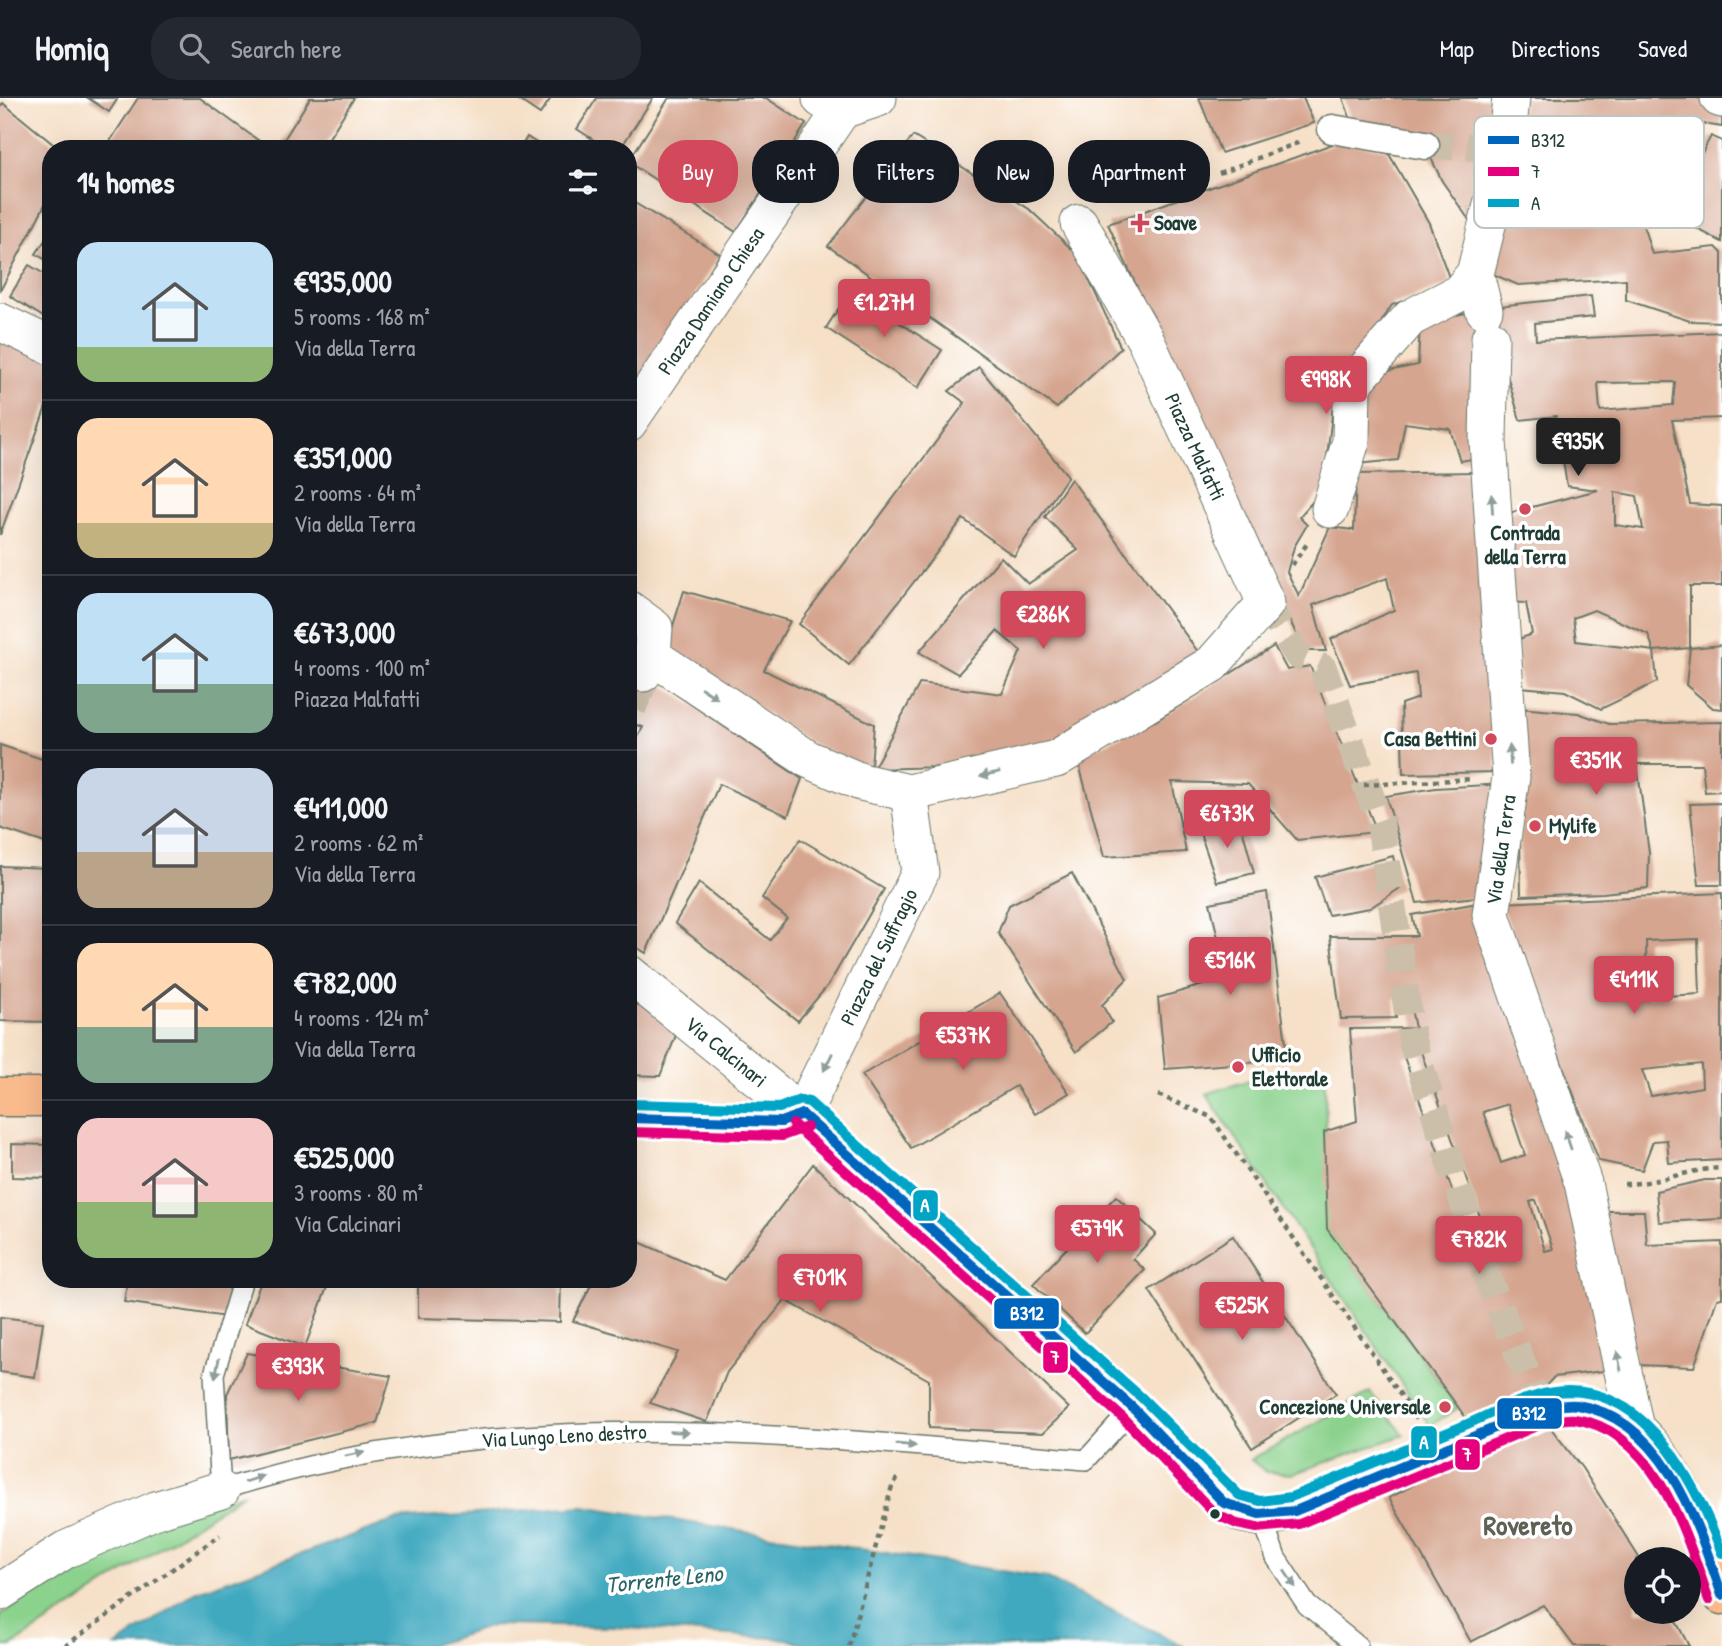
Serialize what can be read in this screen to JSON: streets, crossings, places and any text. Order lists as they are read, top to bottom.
{
  "streets": {
    "main road": ["Via Calcinari"],
    "street": [
      "Piazza Damiano Chiesa",
      "Piazza Malfatti",
      "Via della Terra",
      "Piazza del Suffragio",
      "Via Lungo Leno destro"
    ]
  },
  "crossings": [
    ["Piazza Malfatti", "Piazza del Suffragio"],
    ["Piazza del Suffragio", "Via Calcinari"],
    ["Via Calcinari", "Via Lungo Leno destro"]
  ],
  "one_way": ["Via della Terra", "Piazza del Suffragio", "Via Lungo Leno destro"],
  "districts": ["Rovereto"],
  "water": ["Torrente Leno"],
  "places": {
    "health": ["Soave"],
    "other": [
      "Contrada della Terra",
      "Casa Bettini",
      "Mylife",
      "Ufficio Elettorale",
      "Concezione Universale"
    ]
  },
  "lines": ["transit line A", "transit line B312", "transit line 7"],
  "legend": ["B312", "7", "A"],
  "page": {
    "header": "Homiq",
    "search": "Search here",
    "nav": ["Map", "Directions", "Saved"],
    "chip": [
      "Buy",
      "Rent",
      "Filters",
      "New",
      "Apartment"
    ],
    "heading": "14 homes",
    "list": [
      {
        "name": "€935,000",
        "note": "5 rooms · 168 m² · Via della Terra"
      },
      {
        "name": "€351,000",
        "note": "2 rooms · 64 m² · Via della Terra"
      },
      {
        "name": "€673,000",
        "note": "4 rooms · 100 m² · Piazza Malfatti"
      },
      {
        "name": "€411,000",
        "note": "2 rooms · 62 m² · Via della Terra"
      },
      {
        "name": "€782,000",
        "note": "4 rooms · 124 m² · Via della Terra"
      },
      {
        "name": "€525,000",
        "note": "3 rooms · 80 m² · Via Calcinari"
      }
    ],
    "price": [
      "€1.27M",
      "€998K",
      "€935K",
      "€286K",
      "€351K",
      "€673K",
      "€516K",
      "€411K",
      "€537K",
      "€579K",
      "€782K",
      "€701K",
      "€525K",
      "€393K"
    ]
  }
}
